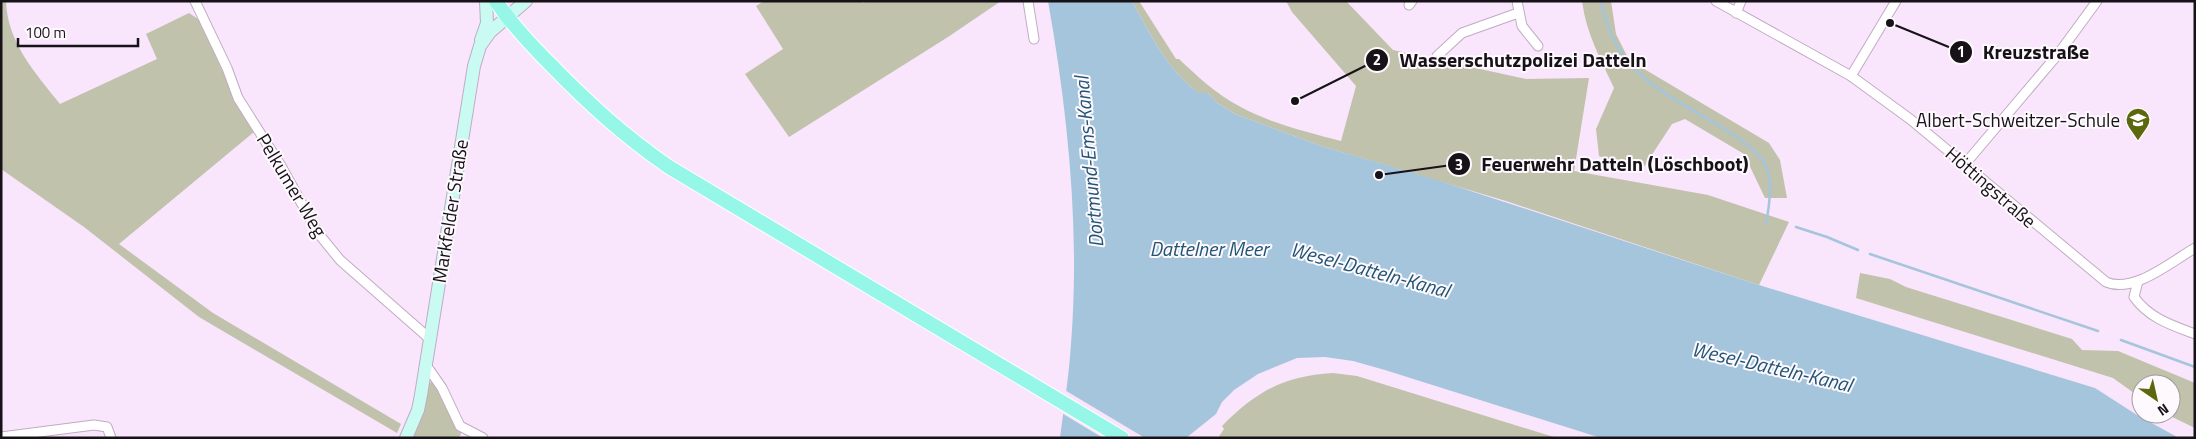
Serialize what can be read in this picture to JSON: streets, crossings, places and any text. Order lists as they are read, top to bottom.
{
  "streets": {
    "street": ["Pelkumer Weg", "Höttingstraße", "Markfelder Straße"]
  },
  "crossings": [
    ["Pelkumer Weg", "Markfelder Straße"]
  ],
  "water": ["Dortmund-Ems-Kanal", "Dattelner Meer", "Wesel-Datteln-Kanal"],
  "places": {
    "other": ["Kreuzstraße", "Wasserschutzpolizei Datteln", "Feuerwehr Datteln (Löschboot)"],
    "school or university": ["Albert-Schweitzer-Schule"]
  },
  "scale_bar": "100 m",
  "north": "bottom right"
}
